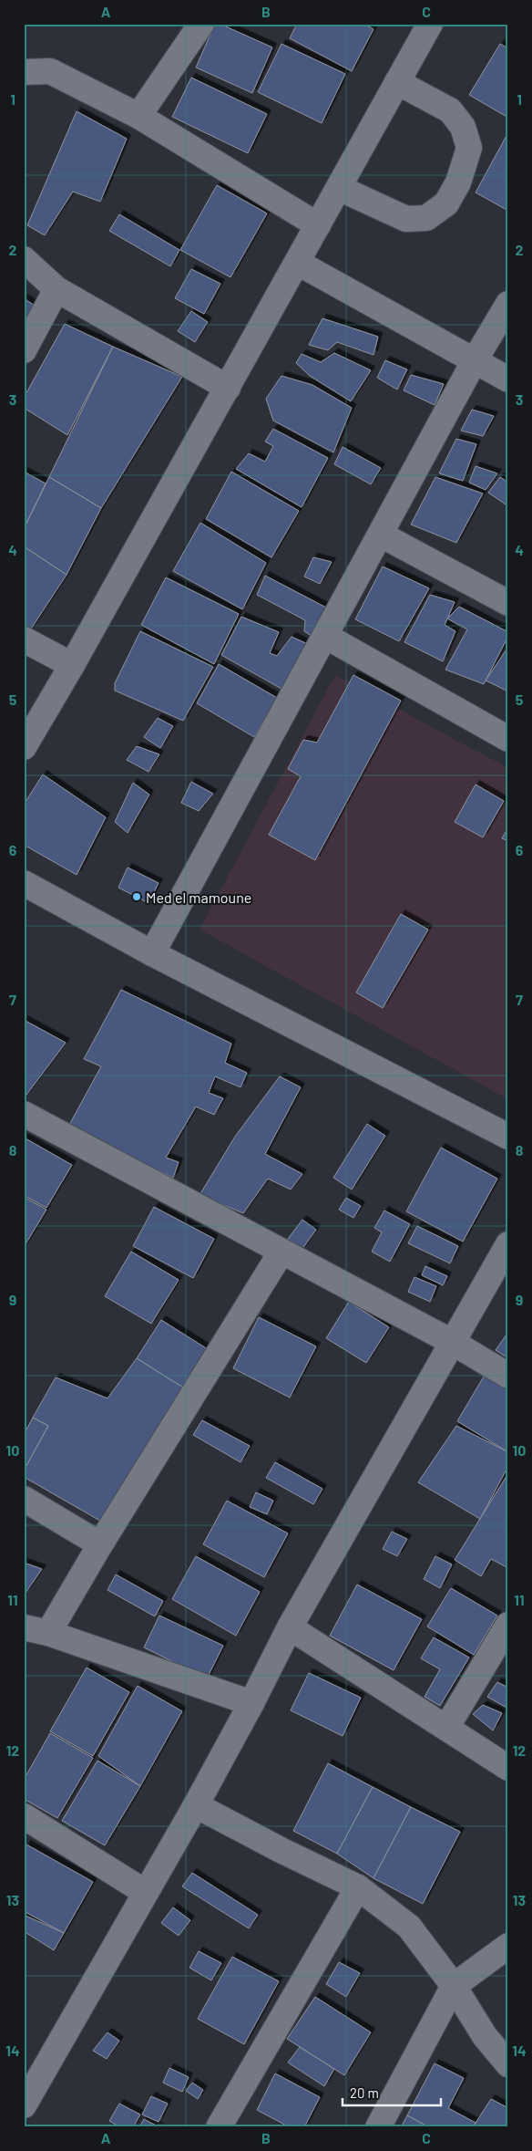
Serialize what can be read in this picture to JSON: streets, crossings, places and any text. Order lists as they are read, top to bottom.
{
  "places": ["Med el mamoune"],
  "scale_bar": "20 m",
  "grid": {
    "columns": ["A", "B", "C"],
    "rows": [
      "1",
      "2",
      "3",
      "4",
      "5",
      "6",
      "7",
      "8",
      "9",
      "10",
      "11",
      "12",
      "13",
      "14"
    ]
  }
}
